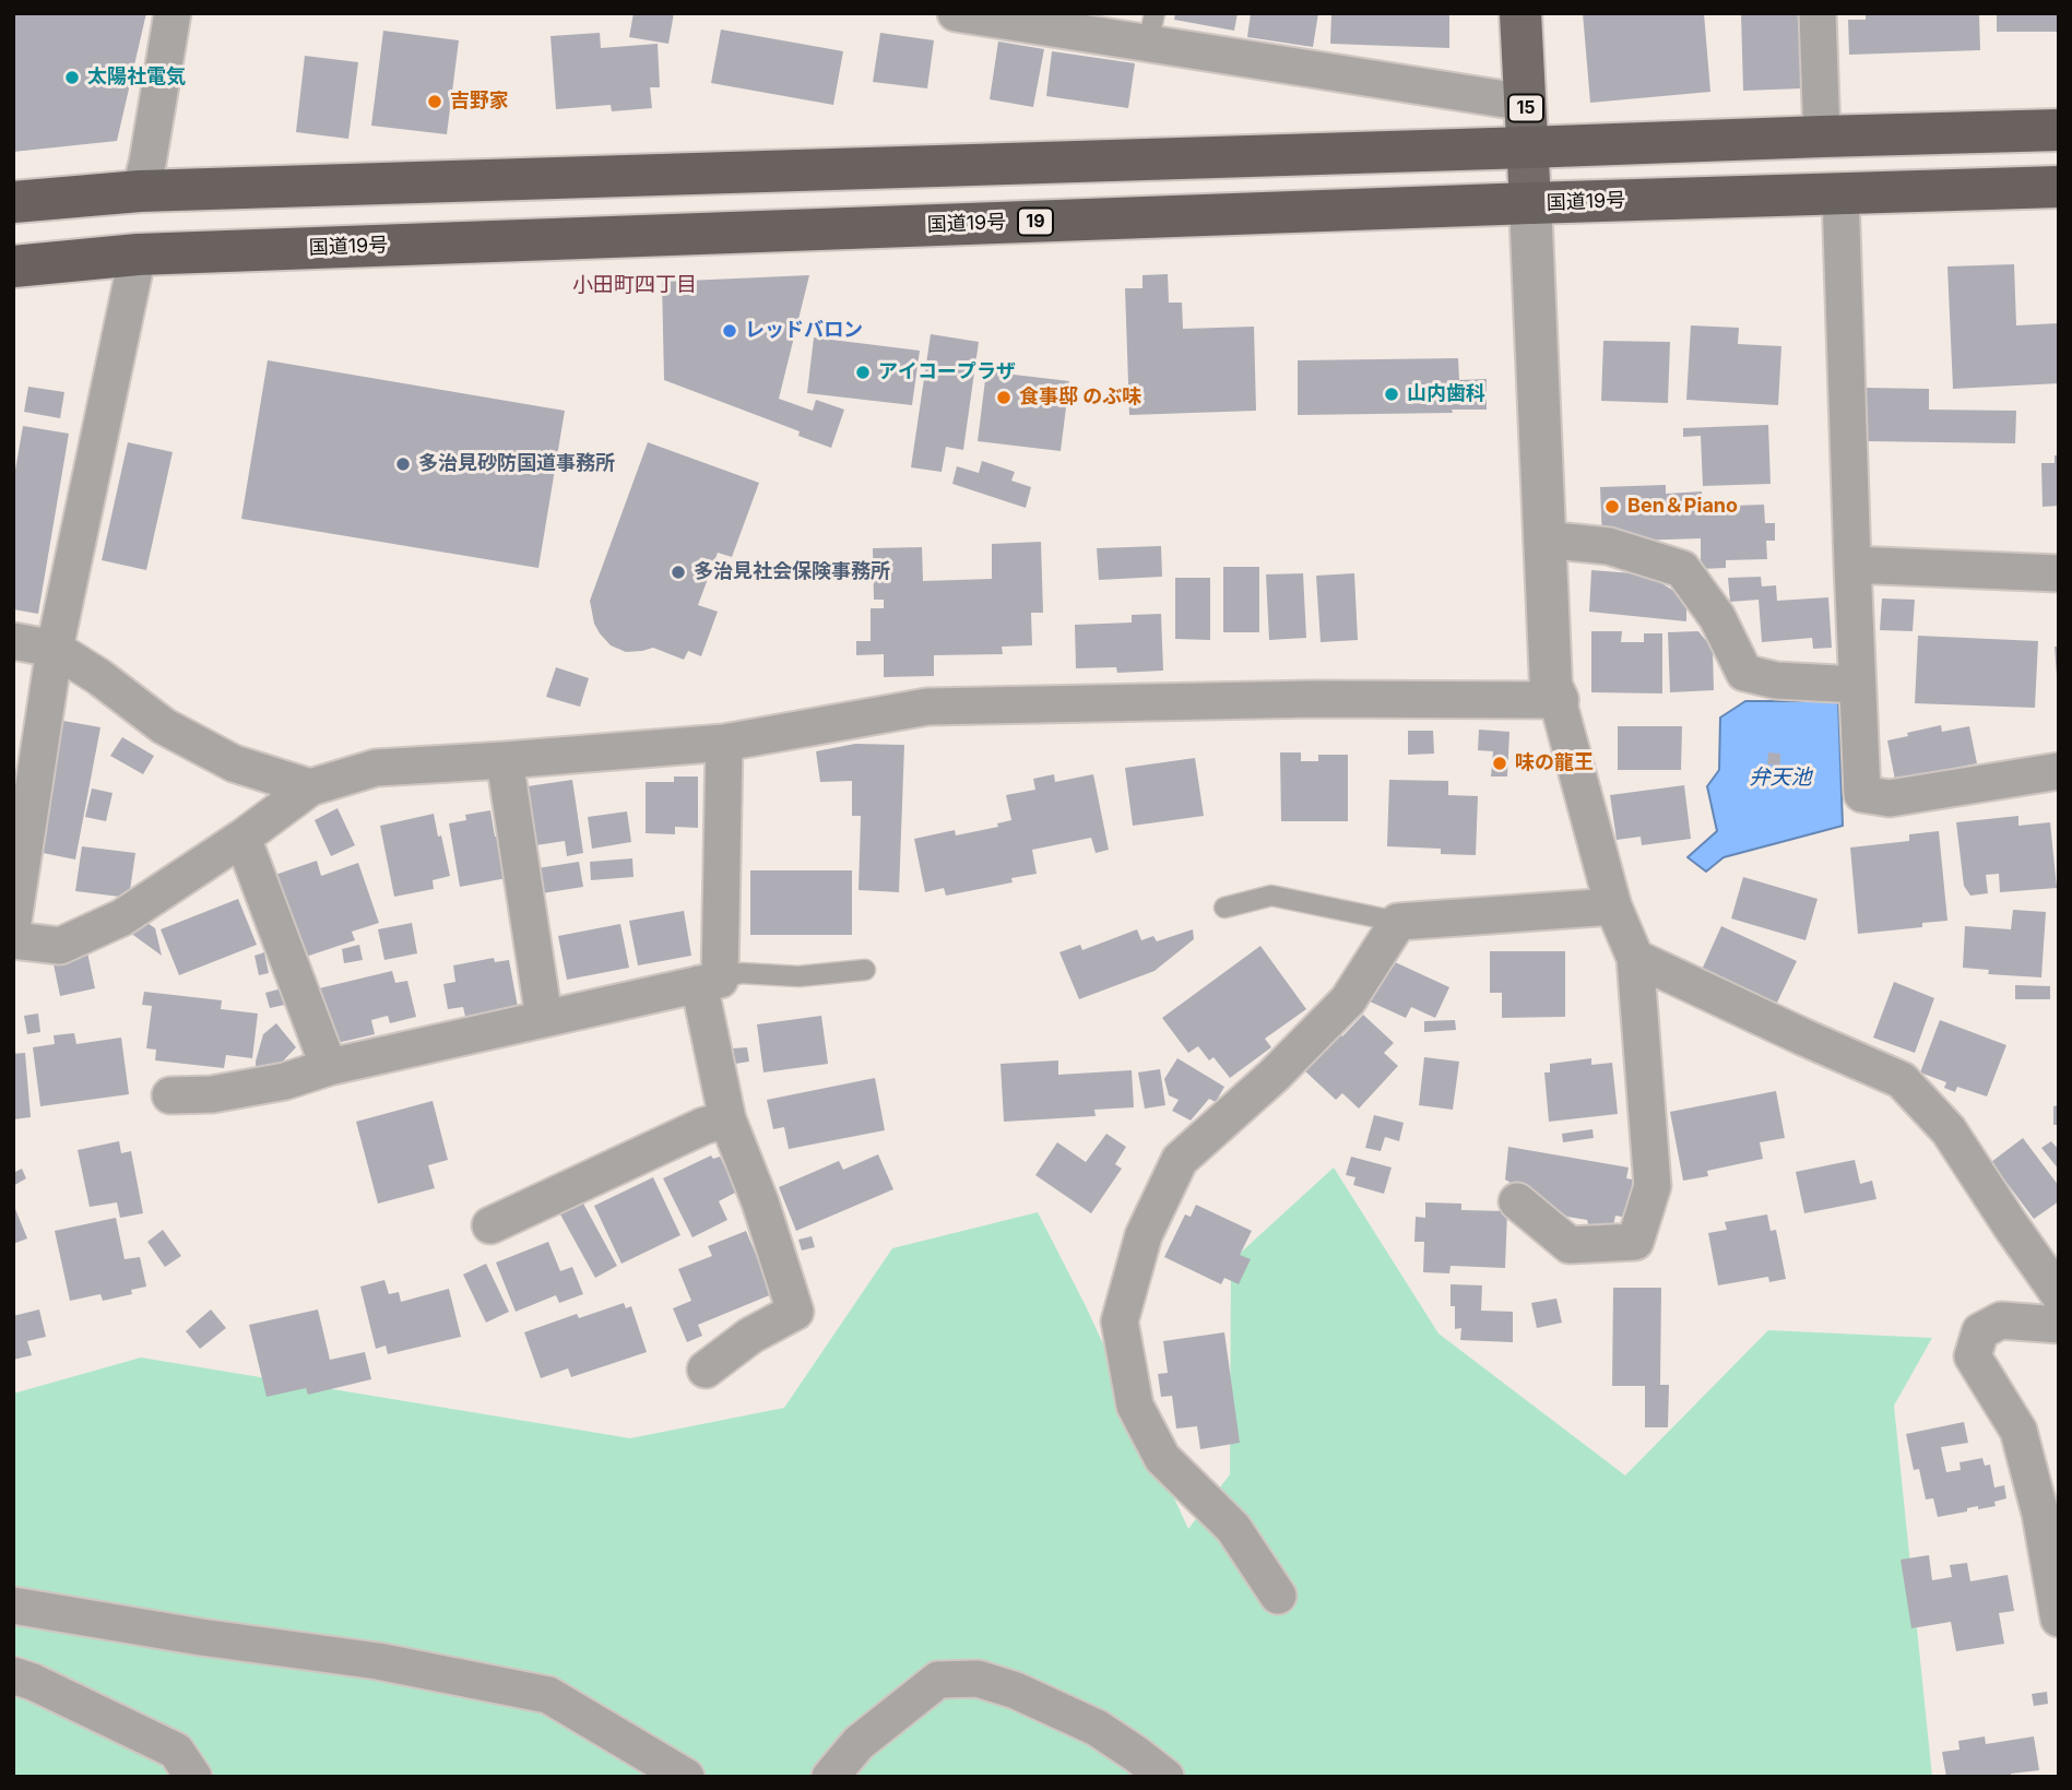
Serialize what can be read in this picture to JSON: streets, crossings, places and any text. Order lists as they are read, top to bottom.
{
  "streets": {
    "highway": ["国道19号", "19"],
    "main road": ["15"]
  },
  "crossings": [
    ["15", "国道19号"]
  ],
  "districts": ["小田町四丁目"],
  "water": ["弁天池"],
  "places": [
    "太陽社電気",
    "吉野家",
    "レッドバロン",
    "アイコープラザ",
    "山内歯科",
    "食事邸 のぶ味",
    "多治見砂防国道事務所",
    "Ben＆Piano",
    "多治見社会保険事務所",
    "味の龍王"
  ]
}
